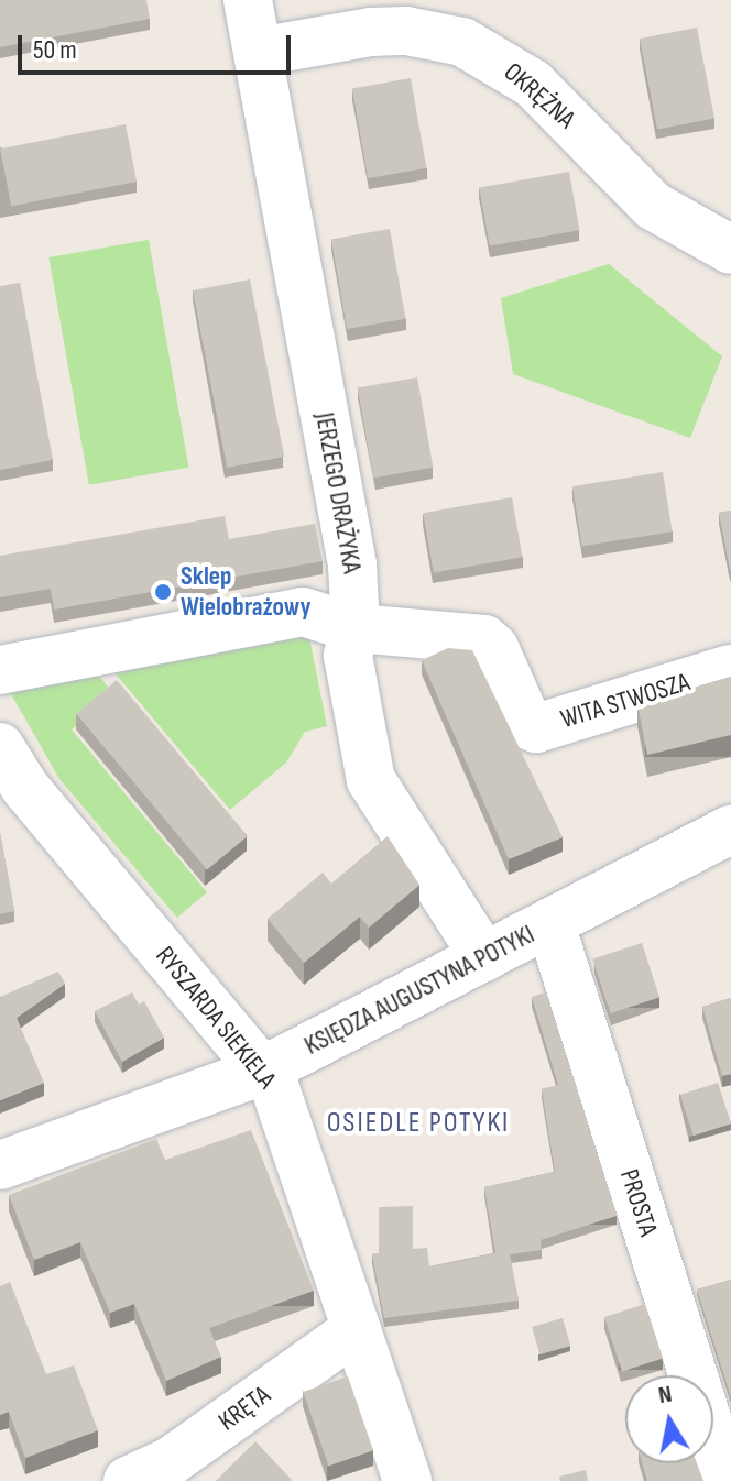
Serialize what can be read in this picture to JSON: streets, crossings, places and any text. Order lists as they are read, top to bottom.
{
  "streets": {
    "street": [
      "OKRĘŻNA",
      "JERZEGO DRAŻYKA",
      "WITA STWOSZA",
      "KSIĘDZA AUGUSTYNA POTYKI",
      "RYSZARDA SIEKIELA",
      "PROSTA",
      "KRĘTA"
    ]
  },
  "crossings": [
    ["OKRĘŻNA", "JERZEGO DRAŻYKA"],
    ["JERZEGO DRAŻYKA", "WITA STWOSZA"],
    ["JERZEGO DRAŻYKA", "KSIĘDZA AUGUSTYNA POTYKI"],
    ["KSIĘDZA AUGUSTYNA POTYKI", "RYSZARDA SIEKIELA"],
    ["KSIĘDZA AUGUSTYNA POTYKI", "PROSTA"],
    ["RYSZARDA SIEKIELA", "KRĘTA"]
  ],
  "districts": ["OSIEDLE POTYKI"],
  "places": ["Sklep Wielobrażowy"],
  "scale_bar": "50 m",
  "north": "top"
}
